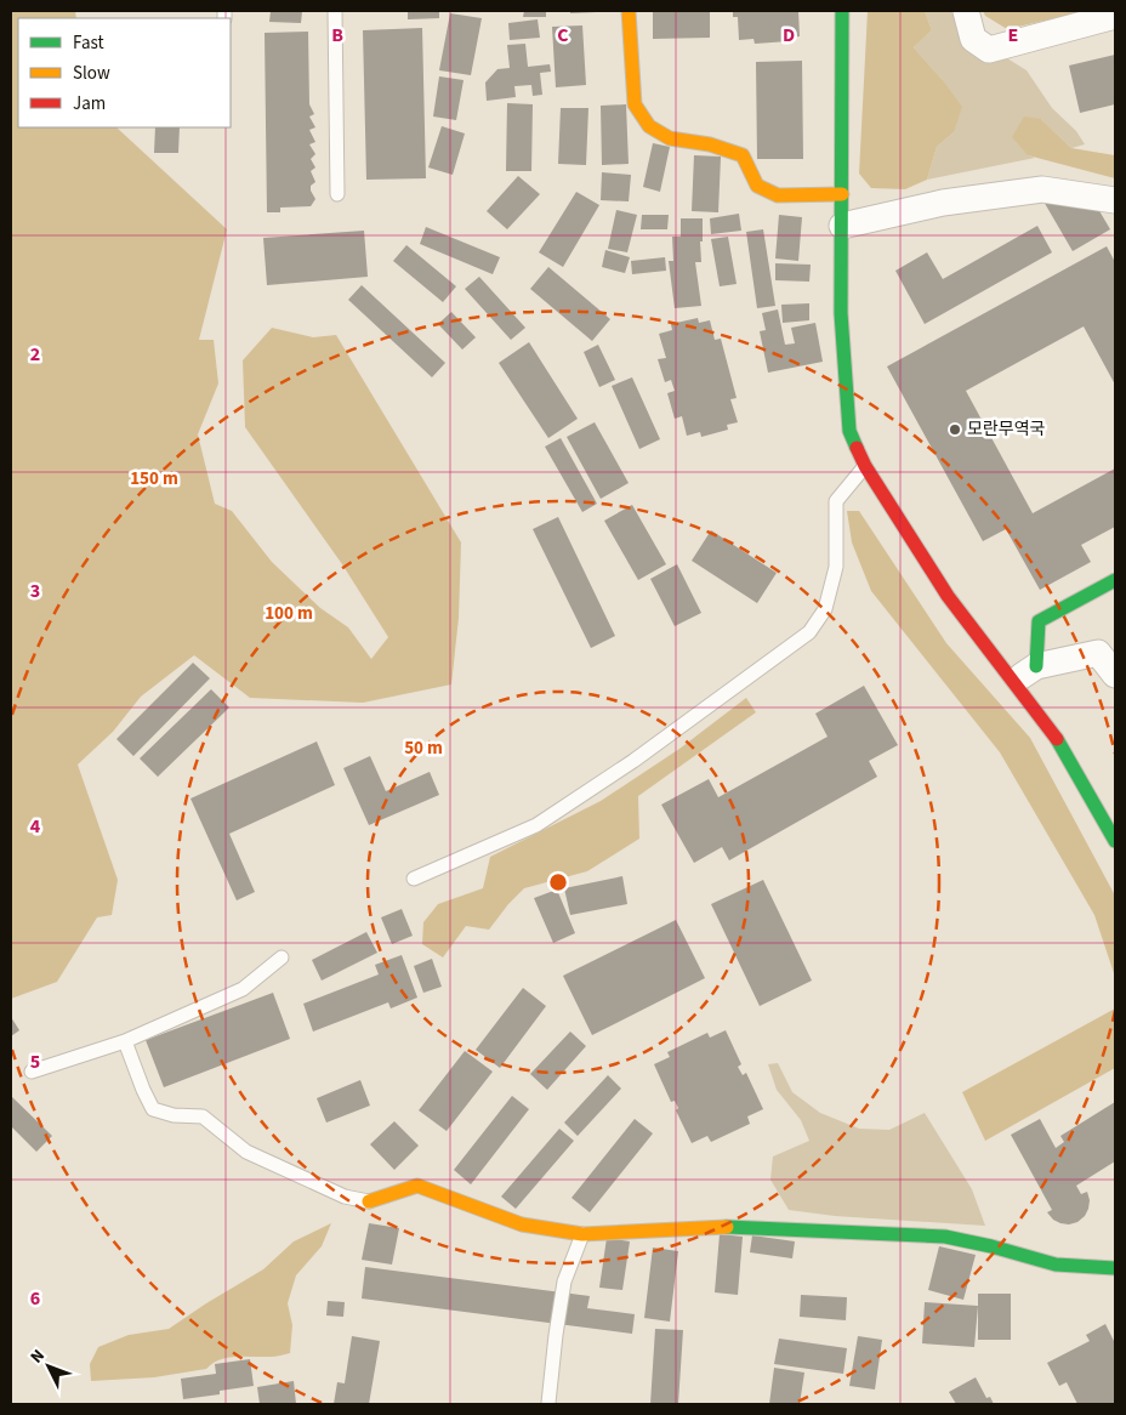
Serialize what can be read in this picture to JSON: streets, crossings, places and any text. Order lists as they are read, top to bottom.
{
  "places": ["모란무역국"],
  "legend": ["Fast", "Slow", "Jam"],
  "north": "top left",
  "grid": {
    "columns": [
      "B",
      "C",
      "D",
      "E"
    ],
    "rows": [
      "2",
      "3",
      "4",
      "5",
      "6"
    ]
  },
  "rings": ["150 m", "100 m", "50 m"]
}
